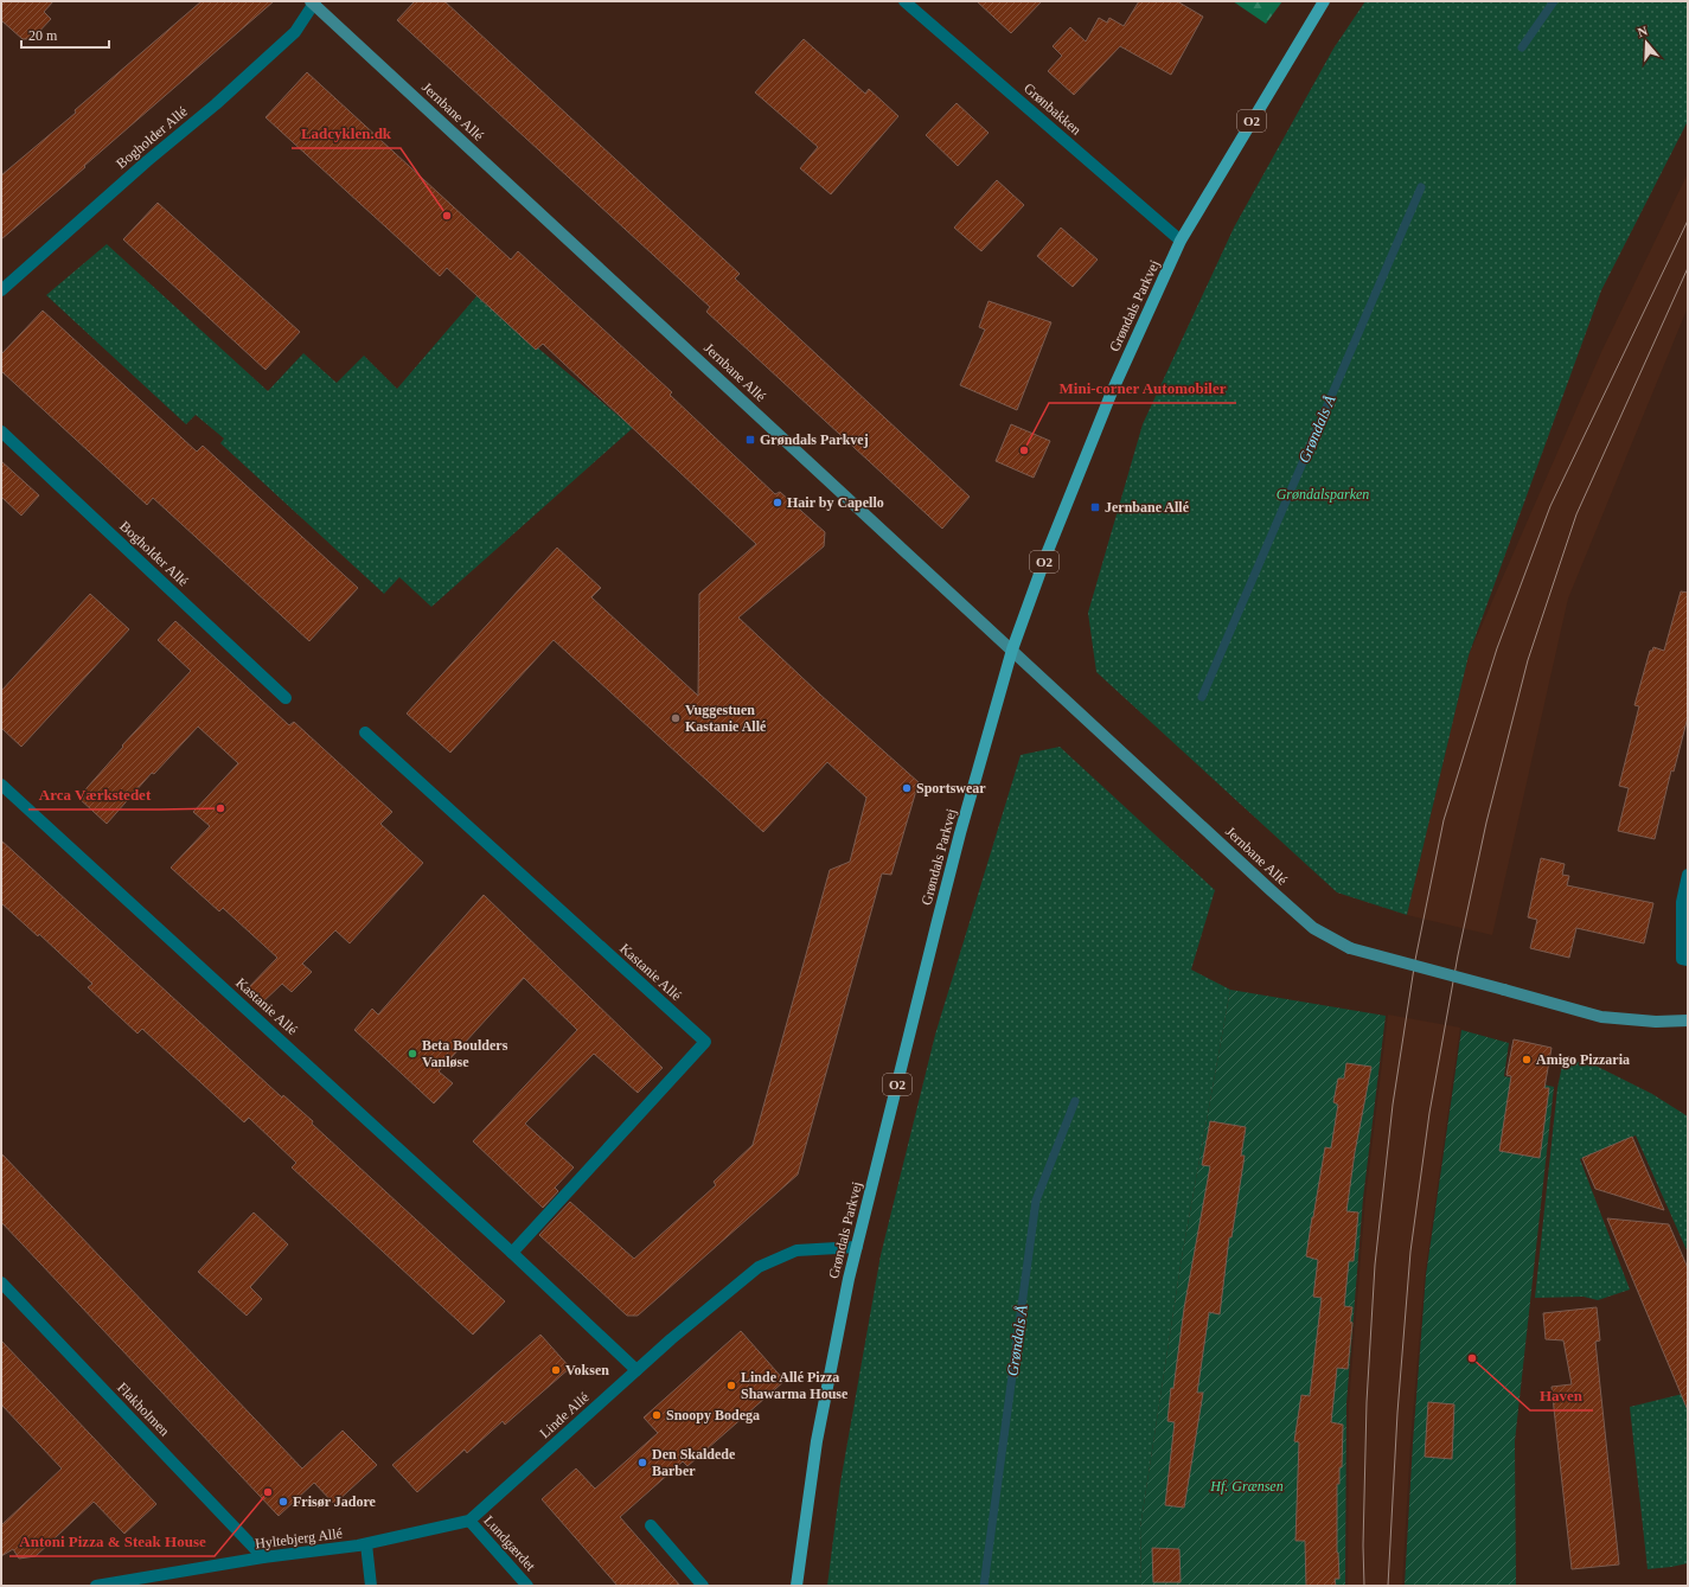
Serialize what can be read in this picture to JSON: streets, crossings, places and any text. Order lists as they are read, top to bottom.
{
  "streets": {
    "main road": ["O2", "Grøndals Parkvej"],
    "street": [
      "Grønbakken",
      "Jernbane Allé",
      "Bogholder Allé",
      "Kastanie Allé",
      "Flakholmen",
      "Linde Allé",
      "Hyltebjerg Allé",
      "Lundgærdet"
    ]
  },
  "crossings": [
    ["Grønbakken", "Grøndals Parkvej"],
    ["Jernbane Allé", "Bogholder Allé"],
    ["Jernbane Allé", "Grøndals Parkvej"],
    ["Grøndals Parkvej", "Linde Allé"],
    ["Kastanie Allé", "Linde Allé"],
    ["Flakholmen", "Hyltebjerg Allé"],
    ["Linde Allé", "Hyltebjerg Allé"],
    ["Linde Allé", "Lundgærdet"]
  ],
  "water": ["Grøndals Å"],
  "parks": ["Grøndalsparken", "Hf. Grænsen"],
  "places": {
    "other": [
      "Ladcyklen.dk",
      "Mini-corner Automobiler",
      "Hair by Capello",
      "Vuggestuen Kastanie Allé",
      "Sportswear",
      "Arca Værkstedet",
      "Beta Boulders Vanløse",
      "Amigo Pizzaria",
      "Haven",
      "Voksen",
      "Linde Allé Pizza Shawarma House",
      "Snoopy Bodega",
      "Den Skaldede Barber",
      "Antoni Pizza & Steak House",
      "Frisør Jadore"
    ],
    "transit": ["Grøndals Parkvej", "Jernbane Allé"]
  },
  "scale_bar": "20 m",
  "north": "top"
}
